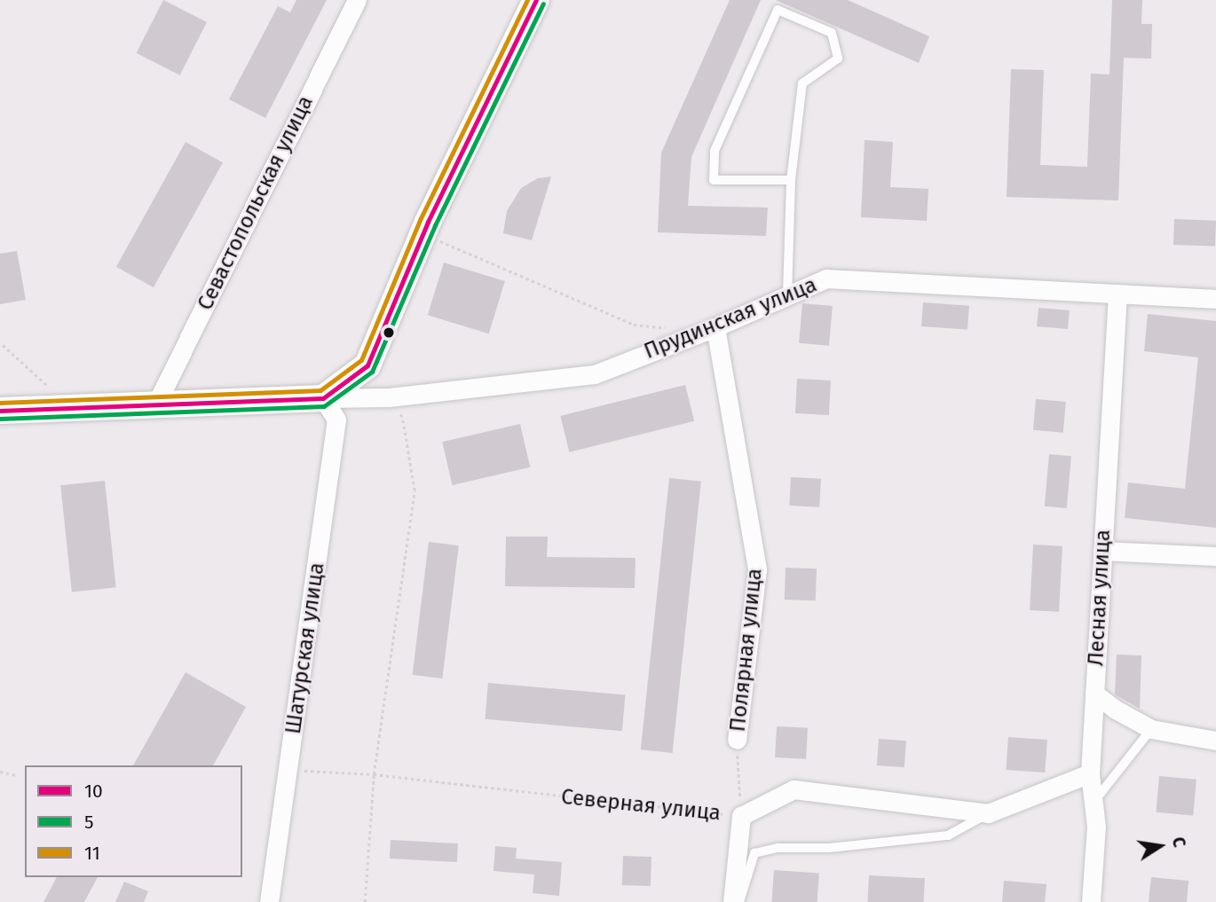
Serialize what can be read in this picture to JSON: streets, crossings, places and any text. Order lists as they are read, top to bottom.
{
  "streets": {
    "street": [
      "Севастопольская улица",
      "Прудинская улица",
      "Лесная улица",
      "Шатурская улица",
      "Полярная улица",
      "Северная улица"
    ]
  },
  "crossings": [
    ["Прудинская улица", "Лесная улица"],
    ["Прудинская улица", "Шатурская улица"],
    ["Прудинская улица", "Полярная улица"],
    ["Лесная улица", "Северная улица"],
    ["Шатурская улица", "Северная улица"],
    ["Полярная улица", "Северная улица"]
  ],
  "lines": ["transit line 10", "transit line 11", "transit line 5"],
  "legend": ["10", "5", "11"],
  "north": "right"
}
